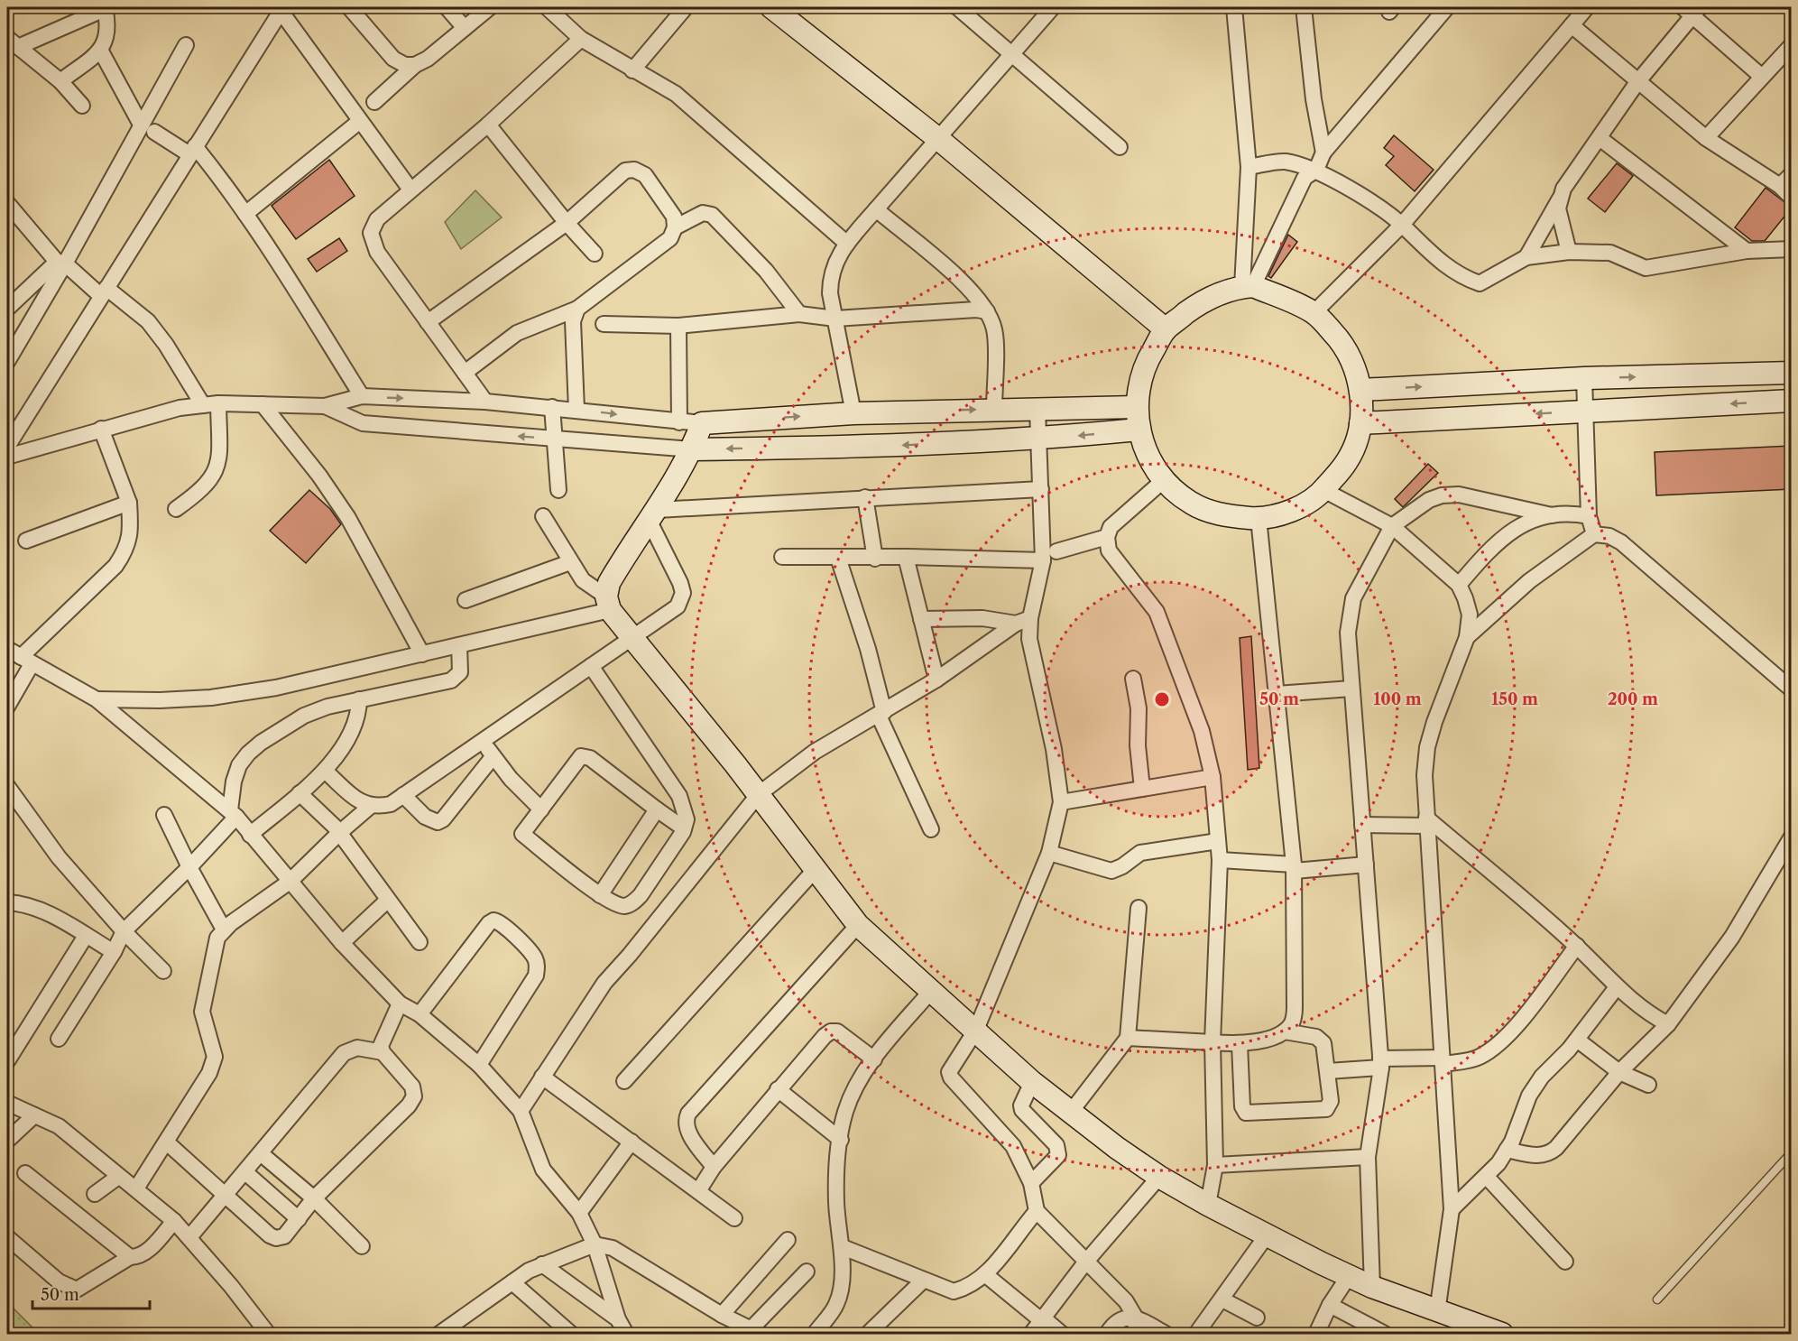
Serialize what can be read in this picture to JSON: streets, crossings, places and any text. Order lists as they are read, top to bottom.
{
  "scale_bar": "50 m",
  "rings": [
    "50 m",
    "100 m",
    "150 m",
    "200 m"
  ]
}
